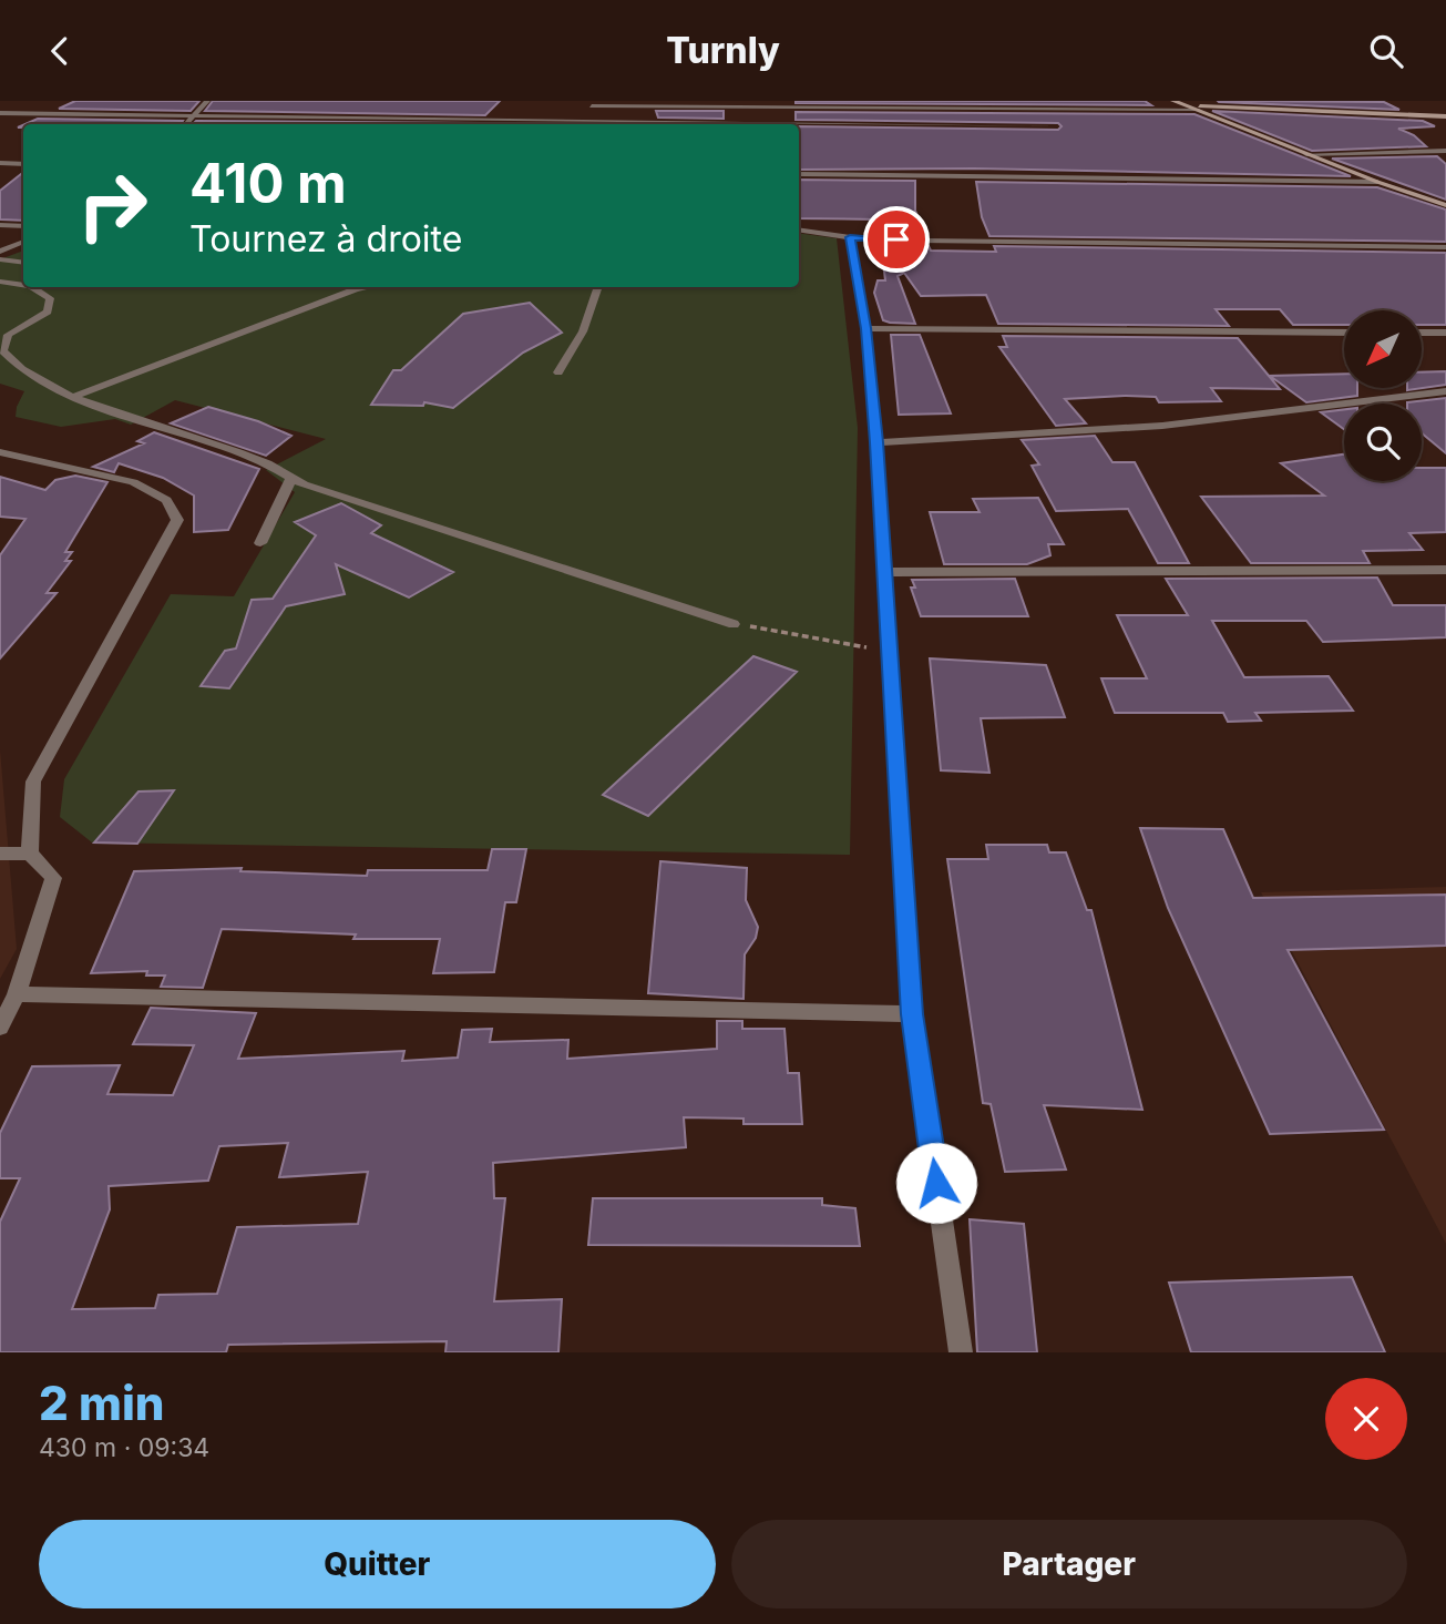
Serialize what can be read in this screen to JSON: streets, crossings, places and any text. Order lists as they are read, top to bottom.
{
  "north": "bottom left",
  "page": {
    "header": "Turnly",
    "turn": ["410 m", "Tournez à droite"],
    "heading": ["2 min", "430 m · 09:34"],
    "buttons": ["Quitter", "Partager"]
  }
}
